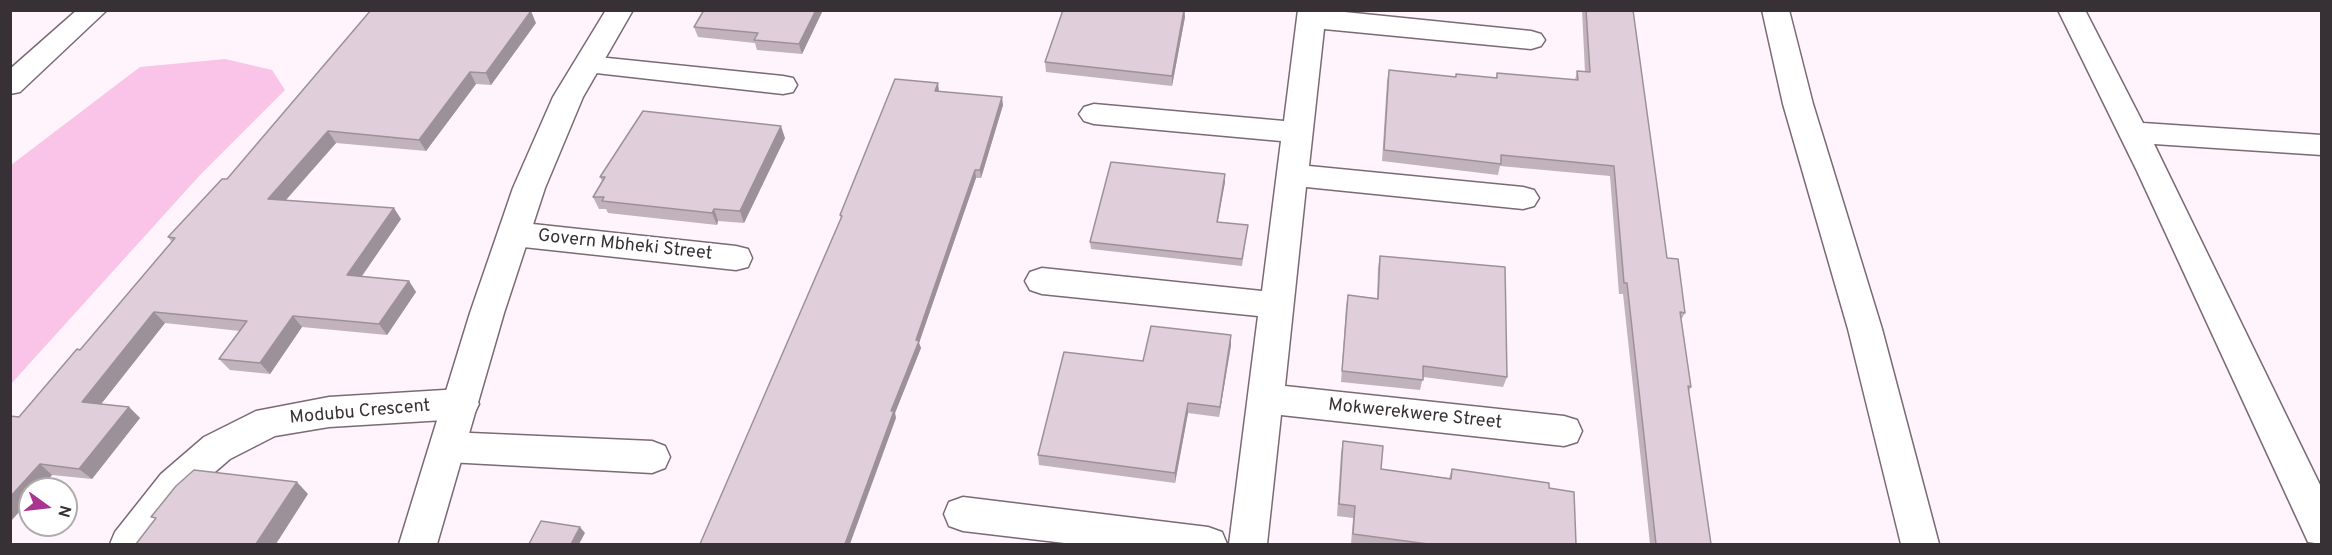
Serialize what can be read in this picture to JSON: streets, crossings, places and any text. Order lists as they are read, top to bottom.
{
  "streets": {
    "street": ["Govern Mbheki Street", "Modubu Crescent", "Mokwerekwere Street"]
  },
  "crossings": [
    ["Govern Mbheki Street", "Modubu Crescent"]
  ],
  "north": "right"
}
